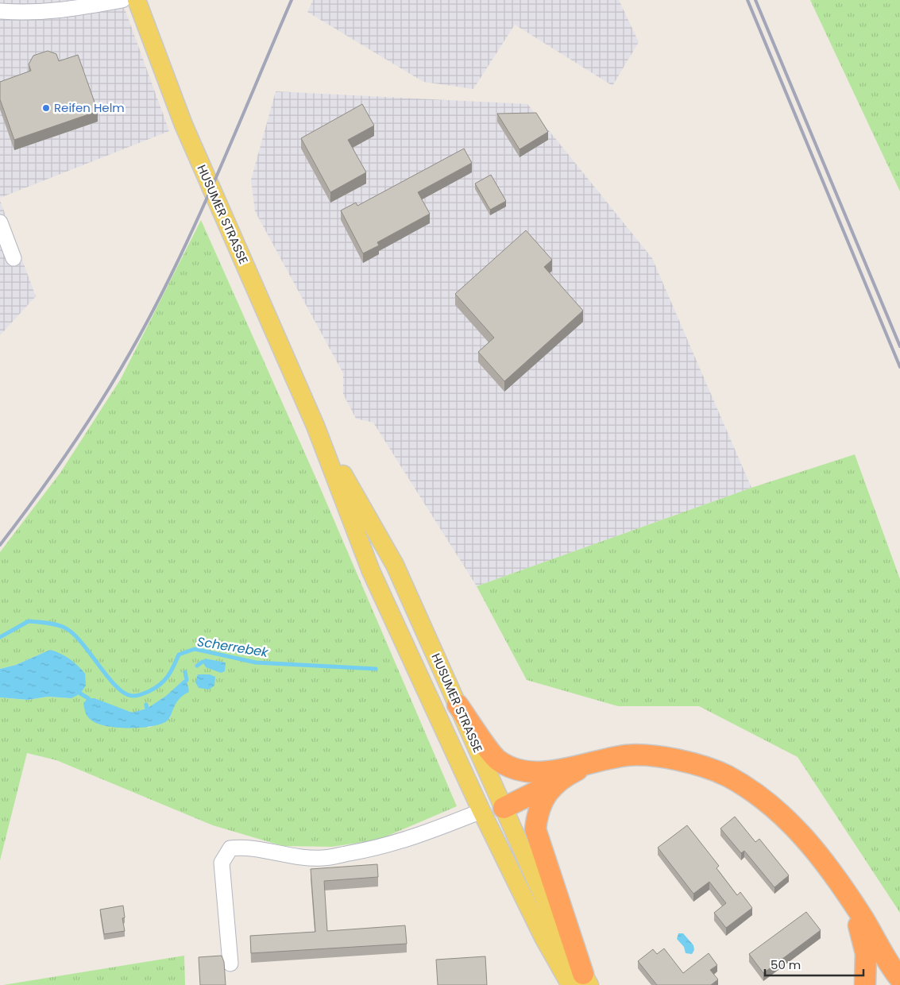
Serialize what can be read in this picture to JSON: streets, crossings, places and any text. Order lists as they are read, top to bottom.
{
  "streets": {
    "main road": ["HUSUMER STRASSE"]
  },
  "water": ["Scherrebek"],
  "places": ["Reifen Helm"],
  "scale_bar": "50 m"
}
